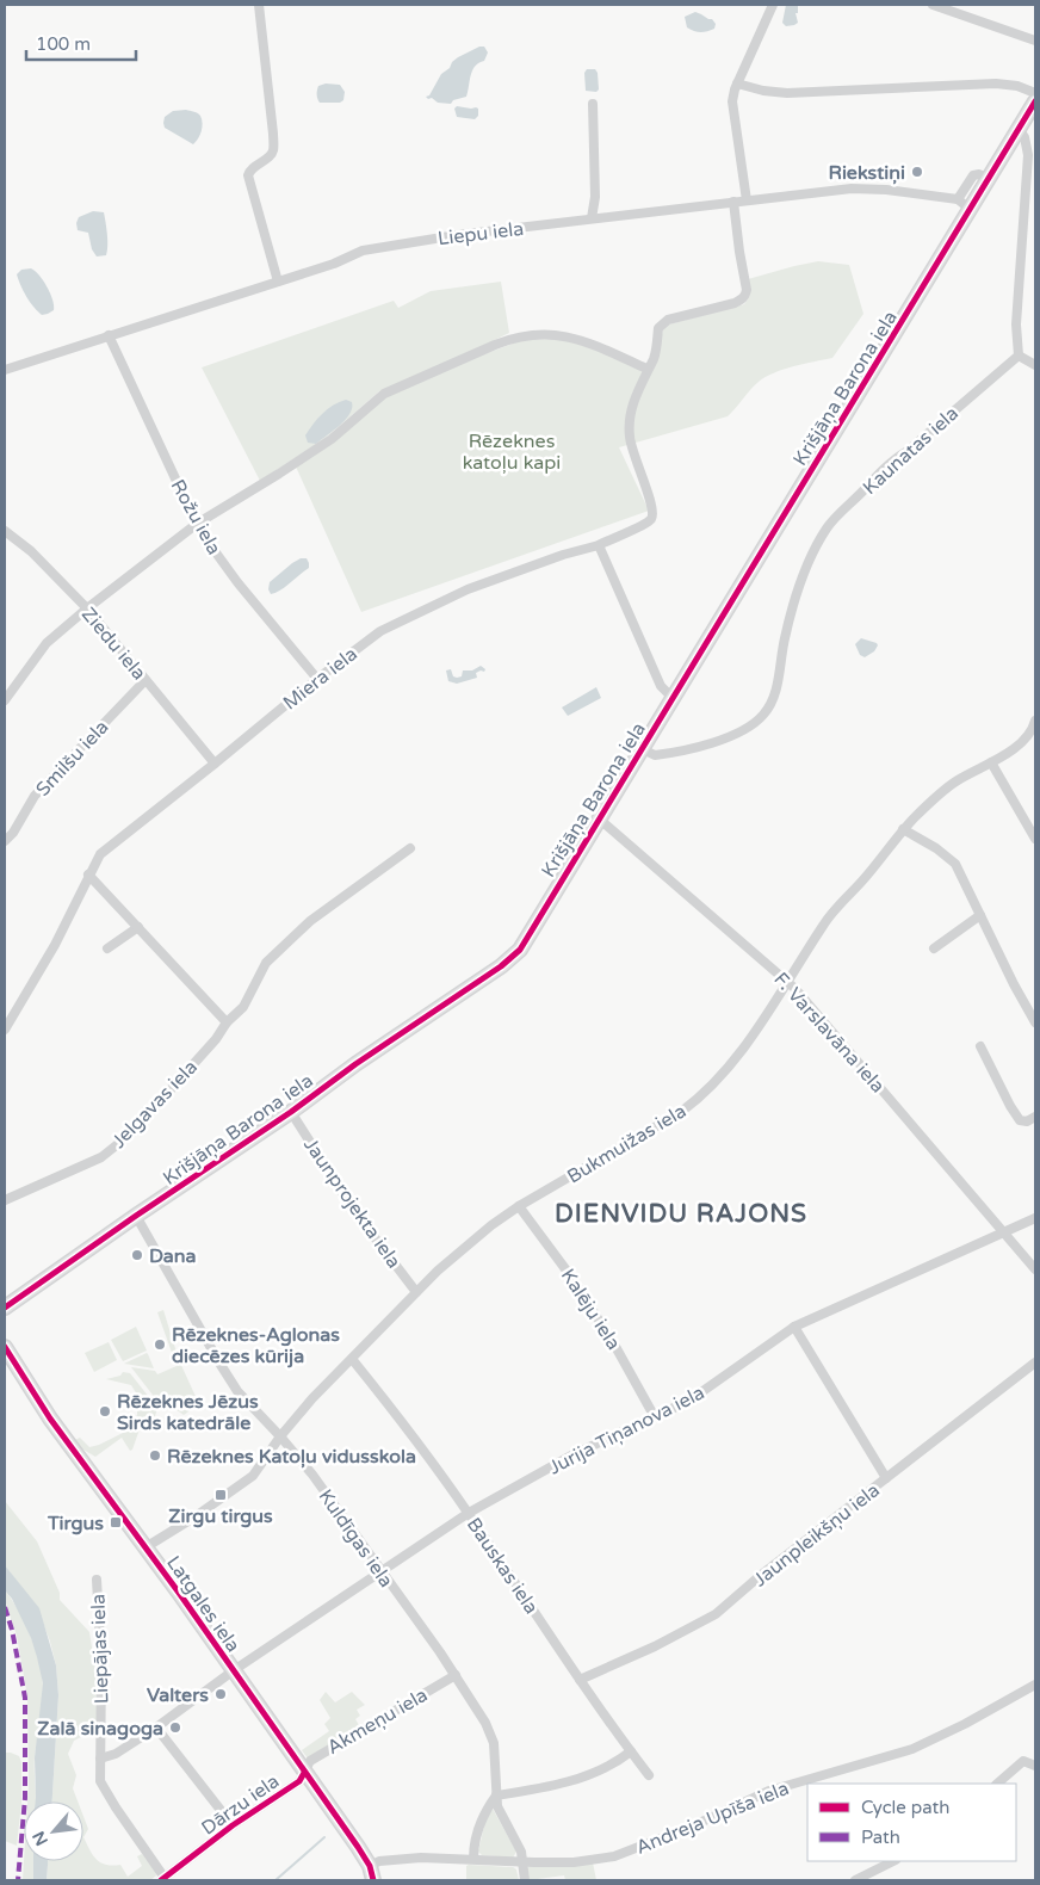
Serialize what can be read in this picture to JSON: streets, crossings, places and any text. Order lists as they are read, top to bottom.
{
  "streets": {
    "main road": ["Krišjāņa Barona iela", "Latgales iela"],
    "street": [
      "Liepu iela",
      "Kaunatas iela",
      "Rožu iela",
      "Ziedu iela",
      "Miera iela",
      "Smilšu iela",
      "F. Varslavāna iela",
      "Jelgavas iela",
      "Bukmuižas iela",
      "Jaunprojekta iela",
      "Kalēju iela",
      "Jurija Tiņanova iela",
      "Jaunpleikšņu iela",
      "Kuldīgas iela",
      "Bauskas iela",
      "Liepājas iela",
      "Akmeņu iela",
      "Dārzu iela",
      "Andreja Upīša iela"
    ]
  },
  "crossings": [
    ["Liepu iela", "Rožu iela"],
    ["Liepu iela", "Miera iela"],
    ["Krišjāņa Barona iela", "Kaunatas iela"],
    ["Krišjāņa Barona iela", "F. Varslavāna iela"],
    ["Krišjāņa Barona iela", "Jaunprojekta iela"],
    ["Krišjāņa Barona iela", "Kuldīgas iela"],
    ["Rožu iela", "Miera iela"],
    ["Ziedu iela", "Miera iela"],
    ["Ziedu iela", "Smilšu iela"],
    ["F. Varslavāna iela", "Bukmuižas iela"],
    ["F. Varslavāna iela", "Jurija Tiņanova iela"],
    ["Bukmuižas iela", "Jaunprojekta iela"],
    ["Bukmuižas iela", "Kalēju iela"],
    ["Bukmuižas iela", "Kuldīgas iela"],
    ["Bukmuižas iela", "Bauskas iela"],
    ["Bukmuižas iela", "Latgales iela"],
    ["Kalēju iela", "Jurija Tiņanova iela"],
    ["Jurija Tiņanova iela", "Kuldīgas iela"],
    ["Jurija Tiņanova iela", "Bauskas iela"],
    ["Jurija Tiņanova iela", "Latgales iela"],
    ["Jurija Tiņanova iela", "Liepājas iela"],
    ["Jaunpleikšņu iela", "Bauskas iela"],
    ["Kuldīgas iela", "Akmeņu iela"],
    ["Kuldīgas iela", "Andreja Upīša iela"],
    ["Latgales iela", "Akmeņu iela"],
    ["Latgales iela", "Dārzu iela"],
    ["Latgales iela", "Andreja Upīša iela"],
    ["Liepājas iela", "Dārzu iela"],
    ["Akmeņu iela", "Dārzu iela"]
  ],
  "districts": ["DIENVIDU RAJONS"],
  "parks": ["Rēzeknes katoļu kapi"],
  "places": {
    "other": [
      "Riekstiņi",
      "Dana",
      "Rēzeknes-Aglonas diecēzes kūrija",
      "Rēzeknes Jēzus Sirds katedrāle",
      "Rēzeknes Katoļu vidusskola",
      "Valters",
      "Zalā sinagoga"
    ],
    "transit": ["Zirgu tirgus", "Tirgus"]
  },
  "legend": ["Cycle path", "Path"],
  "scale_bar": "100 m",
  "north": "bottom left"
}
